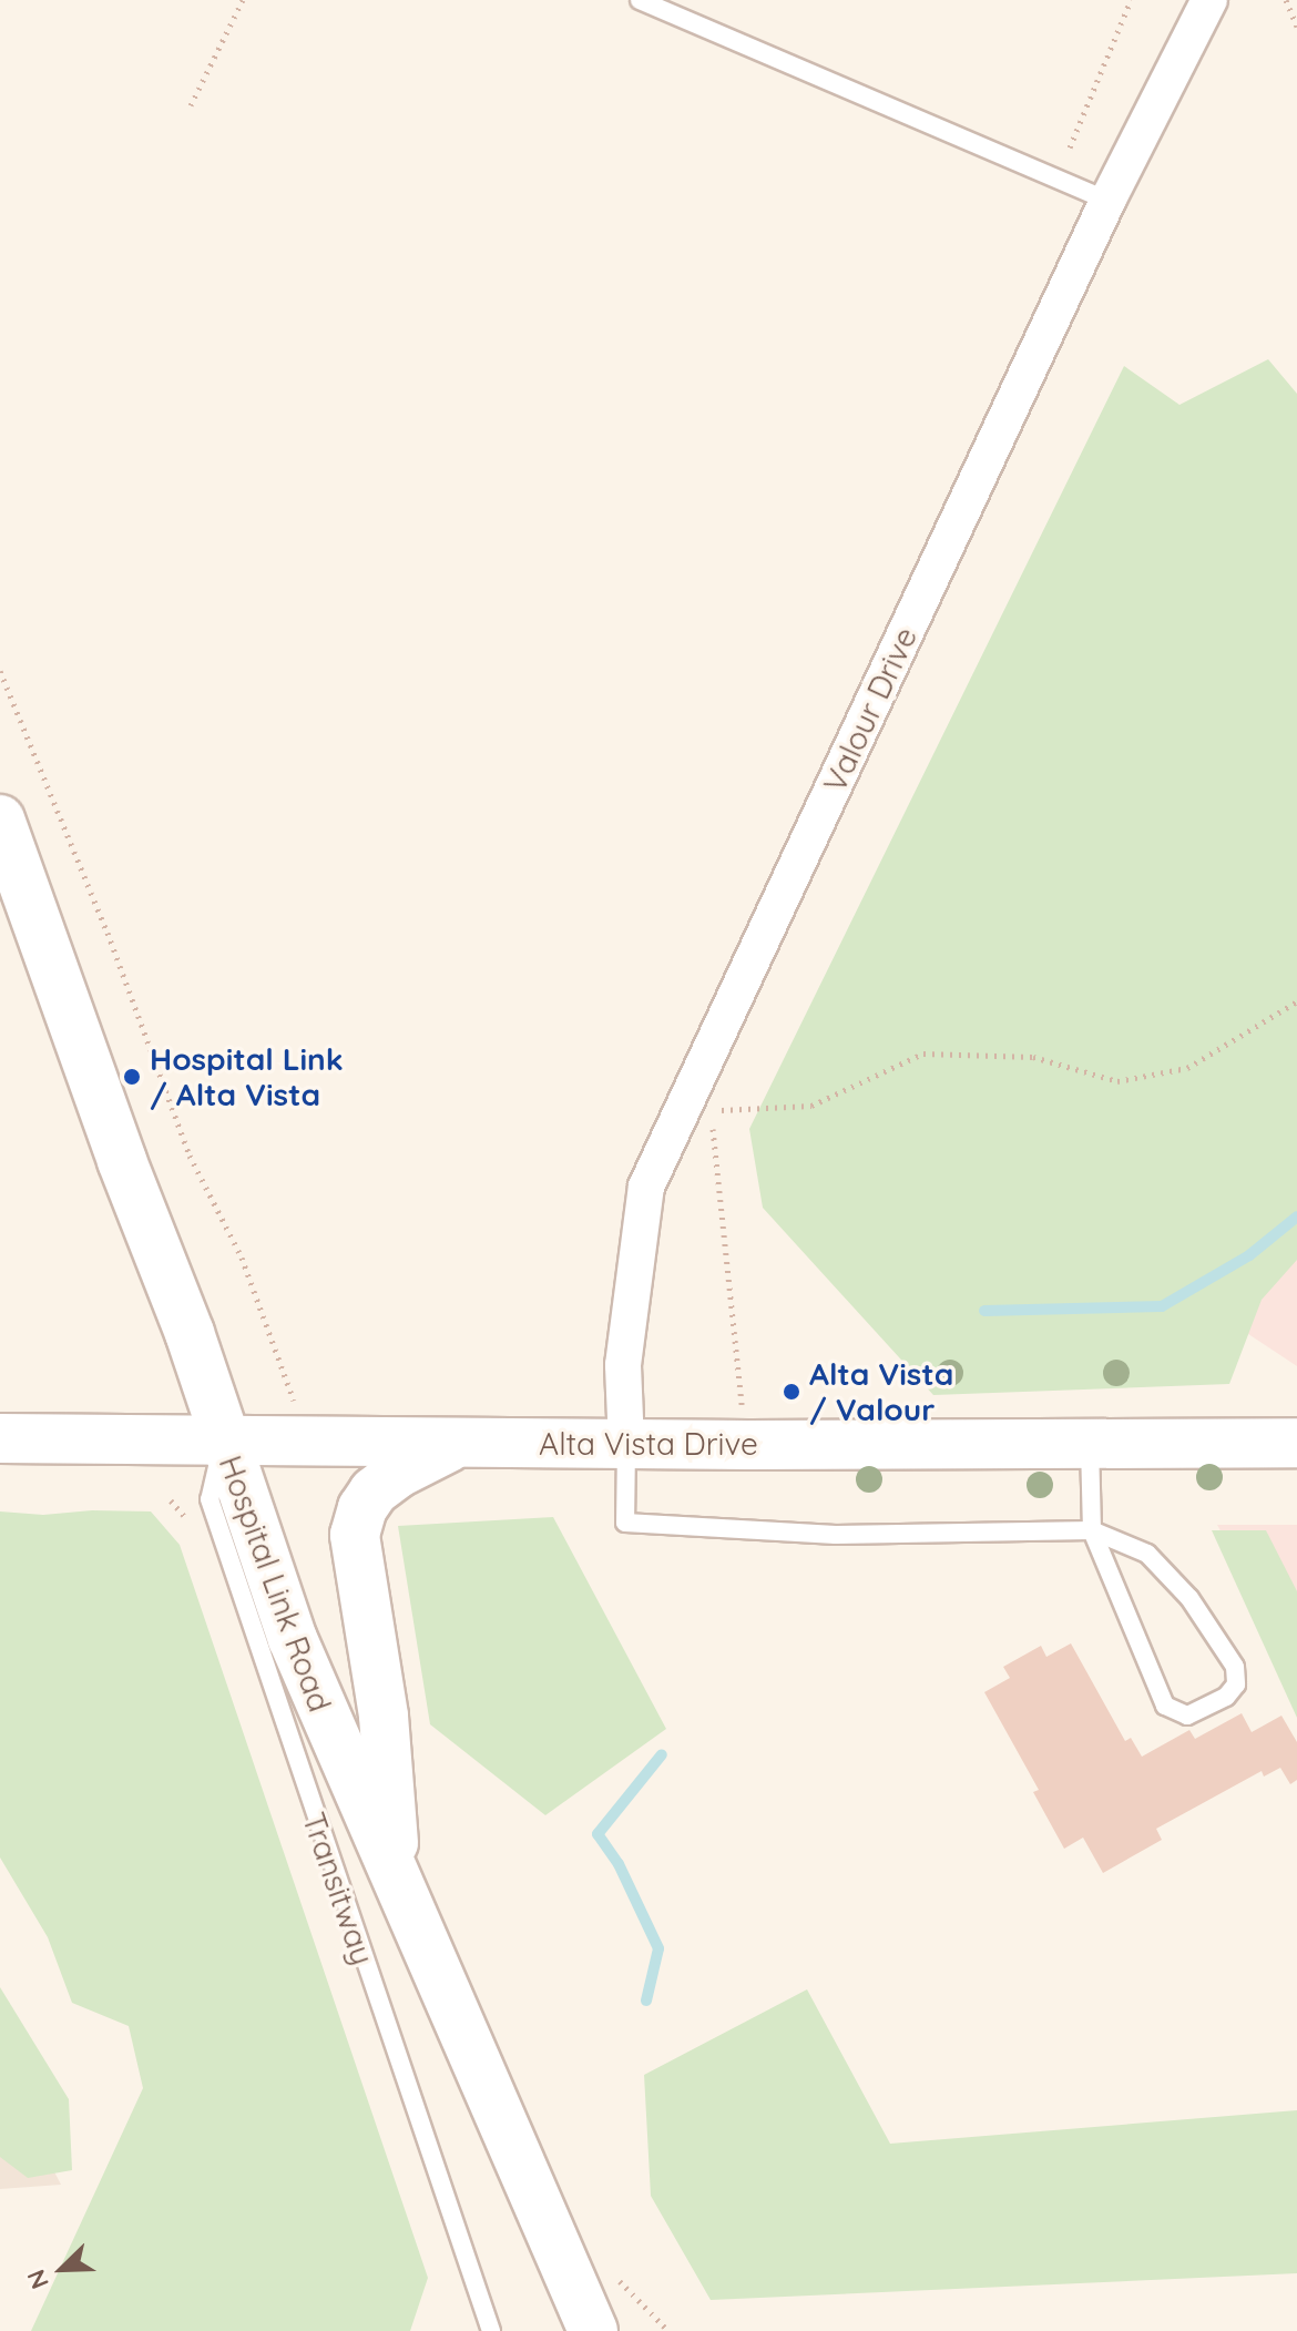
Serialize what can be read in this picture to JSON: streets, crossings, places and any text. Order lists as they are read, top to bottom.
{
  "streets": {
    "street": ["Valour Drive", "Alta Vista Drive", "Hospital Link Road"],
    "lane": ["Transitway"]
  },
  "crossings": [
    ["Valour Drive", "Alta Vista Drive"],
    ["Alta Vista Drive", "Hospital Link Road"],
    ["Alta Vista Drive", "Transitway"],
    ["Hospital Link Road", "Transitway"]
  ],
  "places": ["Hospital Link / Alta Vista", "Alta Vista / Valour"],
  "north": "bottom left"
}
